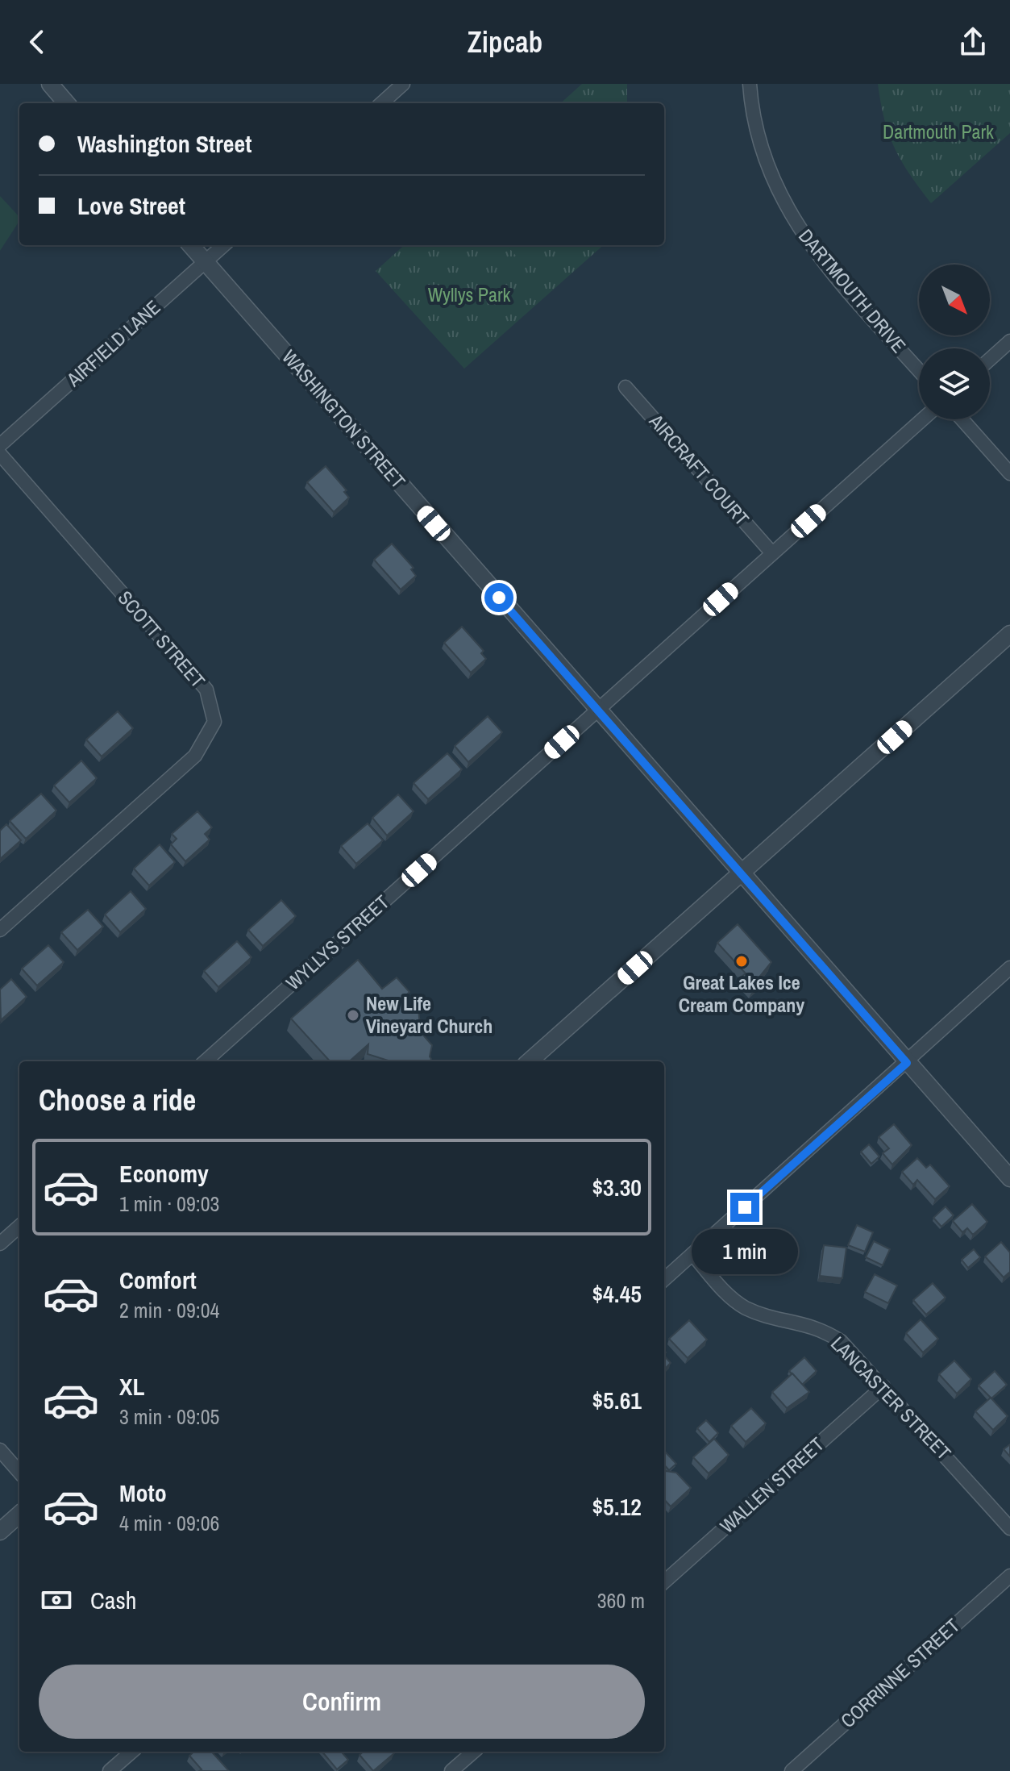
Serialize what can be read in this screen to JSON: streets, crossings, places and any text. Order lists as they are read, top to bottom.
{
  "streets": {
    "street": [
      "DARTMOUTH DRIVE",
      "AIRFIELD LANE",
      "WASHINGTON STREET",
      "AIRCRAFT COURT",
      "SCOTT STREET",
      "WYLLYS STREET",
      "LANCASTER STREET",
      "WALLEN STREET",
      "CORRINNE STREET"
    ]
  },
  "crossings": [
    ["AIRFIELD LANE", "WASHINGTON STREET"],
    ["WASHINGTON STREET", "WYLLYS STREET"],
    ["AIRCRAFT COURT", "WYLLYS STREET"],
    ["LANCASTER STREET", "WALLEN STREET"]
  ],
  "parks": ["Dartmouth Park", "Wyllys Park"],
  "places": ["Great Lakes Ice Cream Company", "New Life Vineyard Church"],
  "north": "bottom right",
  "page": {
    "header": "Zipcab",
    "banner": ["Washington Street", "Love Street"],
    "heading": "Choose a ride",
    "list": [
      {
        "name": "Economy",
        "note": "1 min · 09:03",
        "value": "$3.30"
      },
      {
        "name": "Comfort",
        "note": "2 min · 09:04",
        "value": "$4.45"
      },
      {
        "name": "XL",
        "note": "3 min · 09:05",
        "value": "$5.61"
      },
      {
        "name": "Moto",
        "note": "4 min · 09:06",
        "value": "$5.12"
      }
    ],
    "bubble": "1 min",
    "pay": ["Cash", "360 m"],
    "buttons": "Confirm"
  }
}
